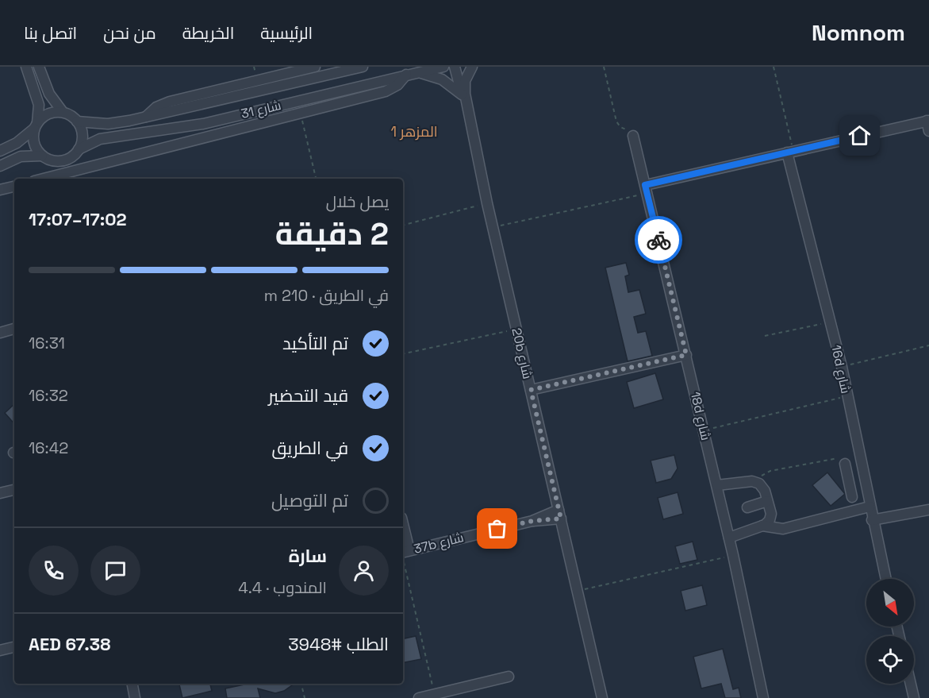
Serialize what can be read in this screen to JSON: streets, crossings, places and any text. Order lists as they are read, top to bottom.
{
  "streets": {
    "street": [
      "شارع 31",
      "20b شارع",
      "16d شارع",
      "18d شارع",
      "37b شارع"
    ]
  },
  "crossings": [
    ["20b شارع", "37b شارع"]
  ],
  "districts": ["المزهر 1"],
  "north": "bottom right",
  "page": {
    "header": "Nomnom",
    "nav": [
      "الرئيسية",
      "الخريطة",
      "من نحن",
      "اتصل بنا"
    ],
    "heading": ["2 دقيقة", "يصل خلال", "17:02–17:07"],
    "panel": [
      "سارة",
      "المندوب · 4.4",
      "الطلب #3948",
      "AED 67.38"
    ],
    "bar": "في الطريق · 210 m",
    "list": [
      ["تم التأكيد", "16:31"],
      ["قيد التحضير", "16:32"],
      ["في الطريق", "16:42"],
      "تم التوصيل"
    ]
  }
}
